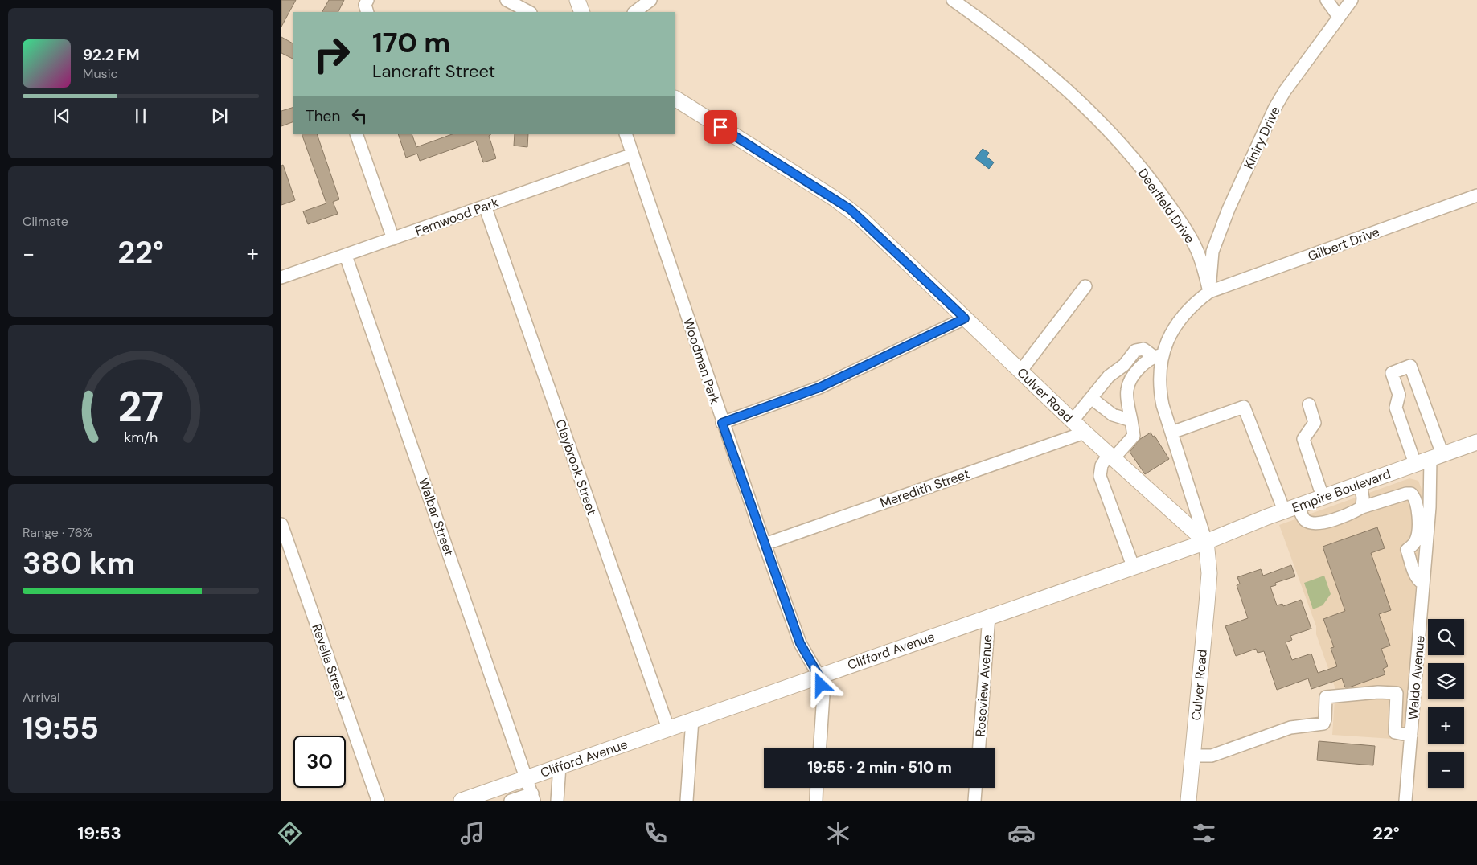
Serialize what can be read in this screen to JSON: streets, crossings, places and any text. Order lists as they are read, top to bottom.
{
  "streets": {
    "main road": ["Culver Road", "Empire Boulevard", "Clifford Avenue"],
    "street": [
      "Kiniry Drive",
      "Deerfield Drive",
      "Fernwood Park",
      "Gilbert Drive",
      "Woodman Park",
      "Claybrook Street",
      "Meredith Street",
      "Walbar Street",
      "Revella Street",
      "Waldo Avenue",
      "Roseview Avenue"
    ]
  },
  "crossings": [
    ["Kiniry Drive", "Deerfield Drive"],
    ["Kiniry Drive", "Gilbert Drive"],
    ["Deerfield Drive", "Gilbert Drive"],
    ["Fernwood Park", "Woodman Park"],
    ["Fernwood Park", "Claybrook Street"],
    ["Fernwood Park", "Walbar Street"],
    ["Woodman Park", "Meredith Street"],
    ["Woodman Park", "Clifford Avenue"],
    ["Culver Road", "Meredith Street"],
    ["Culver Road", "Empire Boulevard"],
    ["Culver Road", "Clifford Avenue"],
    ["Claybrook Street", "Clifford Avenue"],
    ["Empire Boulevard", "Clifford Avenue"],
    ["Empire Boulevard", "Waldo Avenue"],
    ["Walbar Street", "Clifford Avenue"],
    ["Clifford Avenue", "Roseview Avenue"]
  ],
  "page": {
    "turn": ["170 m", "Lancraft Street"],
    "song": ["92.2 FM", "Music"],
    "then": "Then",
    "tile": [
      "Climate",
      ["Range · 76%", "380 km"],
      ["Arrival", "19:55"]
    ],
    "heat": ["−", "22°", "+"],
    "map_buttons": ["+", "−"],
    "limit": "30",
    "trip": "19:55 · 2 min · 510 m",
    "tabs": ["19:53", "22°"],
    "gauge": ["27", "km/h"]
  }
}
